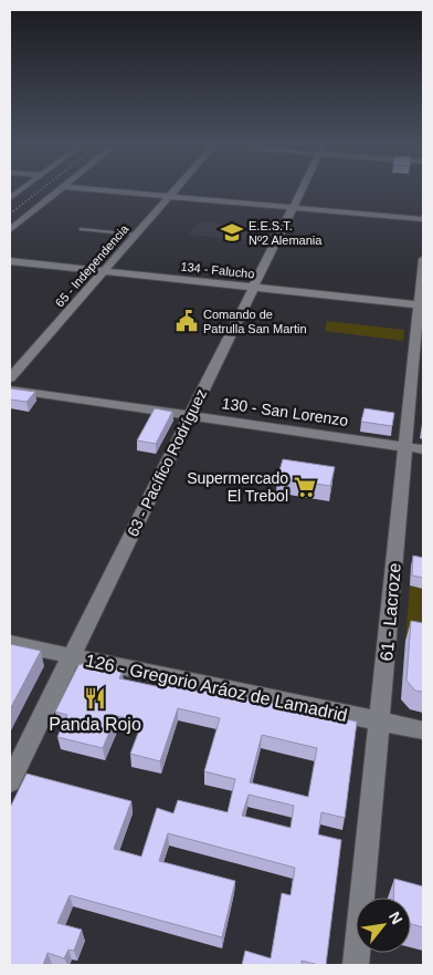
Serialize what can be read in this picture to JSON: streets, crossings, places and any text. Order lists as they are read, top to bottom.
{
  "streets": {
    "street": [
      "65 - Independencia",
      "134 - Falucho",
      "130 - San Lorenzo",
      "63 - Pacífico Rodríguez",
      "61 - Lacroze",
      "126 - Gregorio Aráoz de Lamadrid"
    ]
  },
  "crossings": [
    ["65 - Independencia", "134 - Falucho"],
    ["134 - Falucho", "63 - Pacífico Rodríguez"],
    ["134 - Falucho", "61 - Lacroze"],
    ["130 - San Lorenzo", "63 - Pacífico Rodríguez"],
    ["130 - San Lorenzo", "61 - Lacroze"],
    ["63 - Pacífico Rodríguez", "126 - Gregorio Aráoz de Lamadrid"],
    ["61 - Lacroze", "126 - Gregorio Aráoz de Lamadrid"]
  ],
  "places": {
    "school or university": ["E.E.S.T. Nº2 Alemania"],
    "public building": ["Comando de Patrulla San Martin"],
    "supermarket": ["Supermercado El Trebol"],
    "restaurant": ["Panda Rojo"]
  },
  "north": "top right"
}
